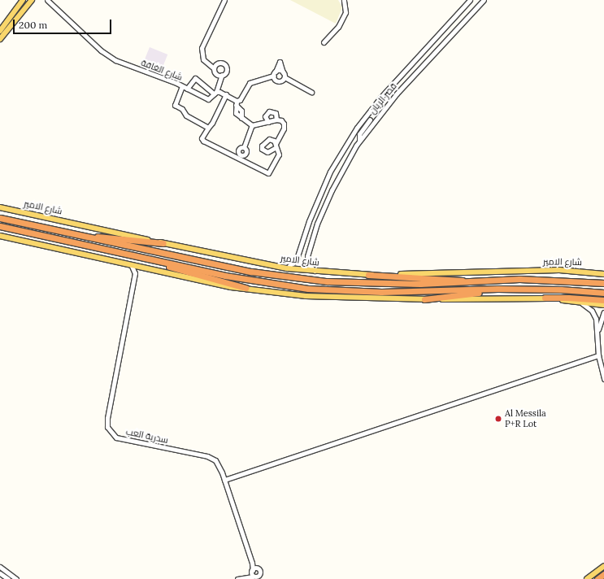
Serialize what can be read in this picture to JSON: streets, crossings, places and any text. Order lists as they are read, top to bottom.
{
  "streets": {
    "highway": ["شارع الامير"],
    "street": ["شارع الغافة", "قصر الريان", "سدرية العب"]
  },
  "crossings": [
    ["قصر الريان", "شارع الامير"]
  ],
  "places": ["Al Messila P+R Lot"],
  "scale_bar": "200 m"
}
